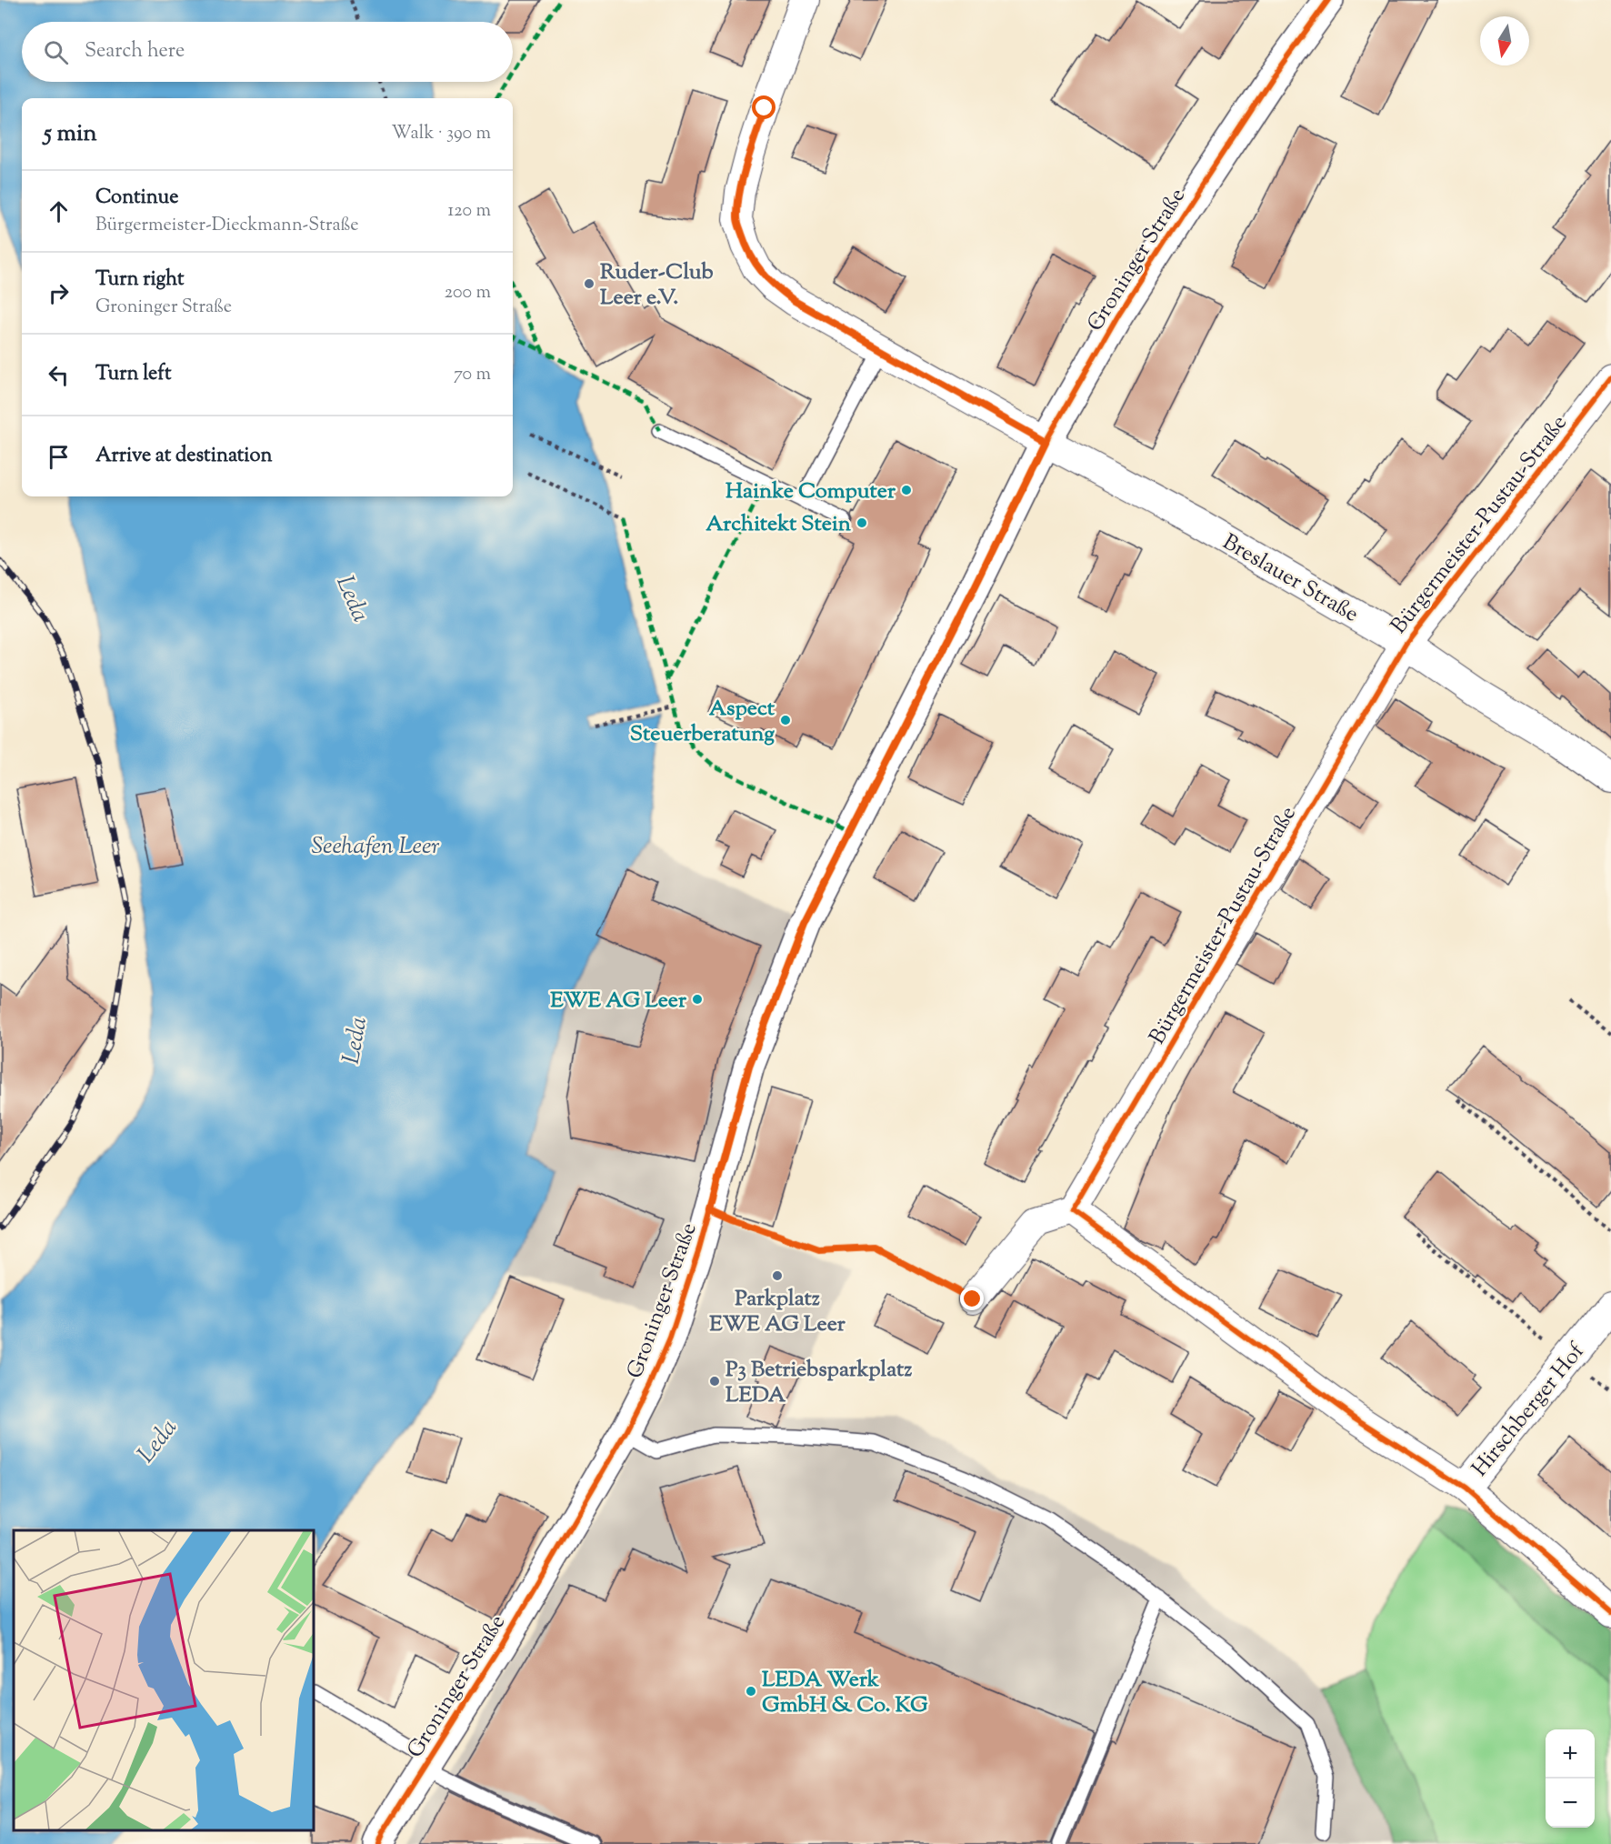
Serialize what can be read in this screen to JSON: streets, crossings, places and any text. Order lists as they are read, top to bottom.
{
  "streets": {
    "street": [
      "Groninger Straße",
      "Bürgermeister-Pustau-Straße",
      "Breslauer Straße",
      "Hirschberger Hof"
    ]
  },
  "crossings": [
    ["Groninger Straße", "Breslauer Straße"],
    ["Bürgermeister-Pustau-Straße", "Breslauer Straße"]
  ],
  "water": ["Leda", "Seehafen Leer"],
  "places": [
    "Ruder-Club Leer e.V.",
    "Hainke Computer",
    "Architekt Stein",
    "Aspect Steuerberatung",
    "EWE AG Leer",
    "Parkplatz EWE AG Leer",
    "P3 Betriebsparkplatz LEDA",
    "LEDA Werk GmbH & Co. KG"
  ],
  "north": "bottom",
  "page": {
    "search": "Search here",
    "heading": ["5 min", "Walk · 390 m"],
    "list": [
      ["Continue", "Bürgermeister-Dieckmann-Straße", "120 m"],
      ["Turn right", "Groninger Straße", "200 m"],
      ["Turn left", "70 m"],
      "Arrive at destination"
    ],
    "map_buttons": ["+", "−"]
  }
}
